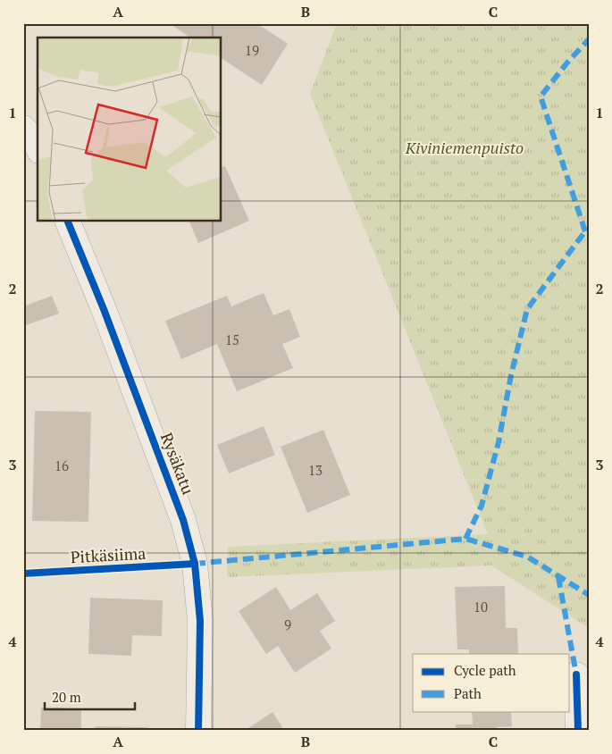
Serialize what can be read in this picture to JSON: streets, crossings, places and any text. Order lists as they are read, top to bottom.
{
  "streets": {
    "street": ["Rysäkatu"],
    "cycle path": ["Pitkäsiima"]
  },
  "parks": ["Kiviniemenpuisto"],
  "house_numbers": [
    "19",
    "15",
    "16",
    "13",
    "10",
    "9"
  ],
  "legend": ["Cycle path", "Path"],
  "scale_bar": "20 m",
  "grid": {
    "columns": ["A", "B", "C"],
    "rows": [
      "1",
      "2",
      "3",
      "4"
    ]
  }
}
